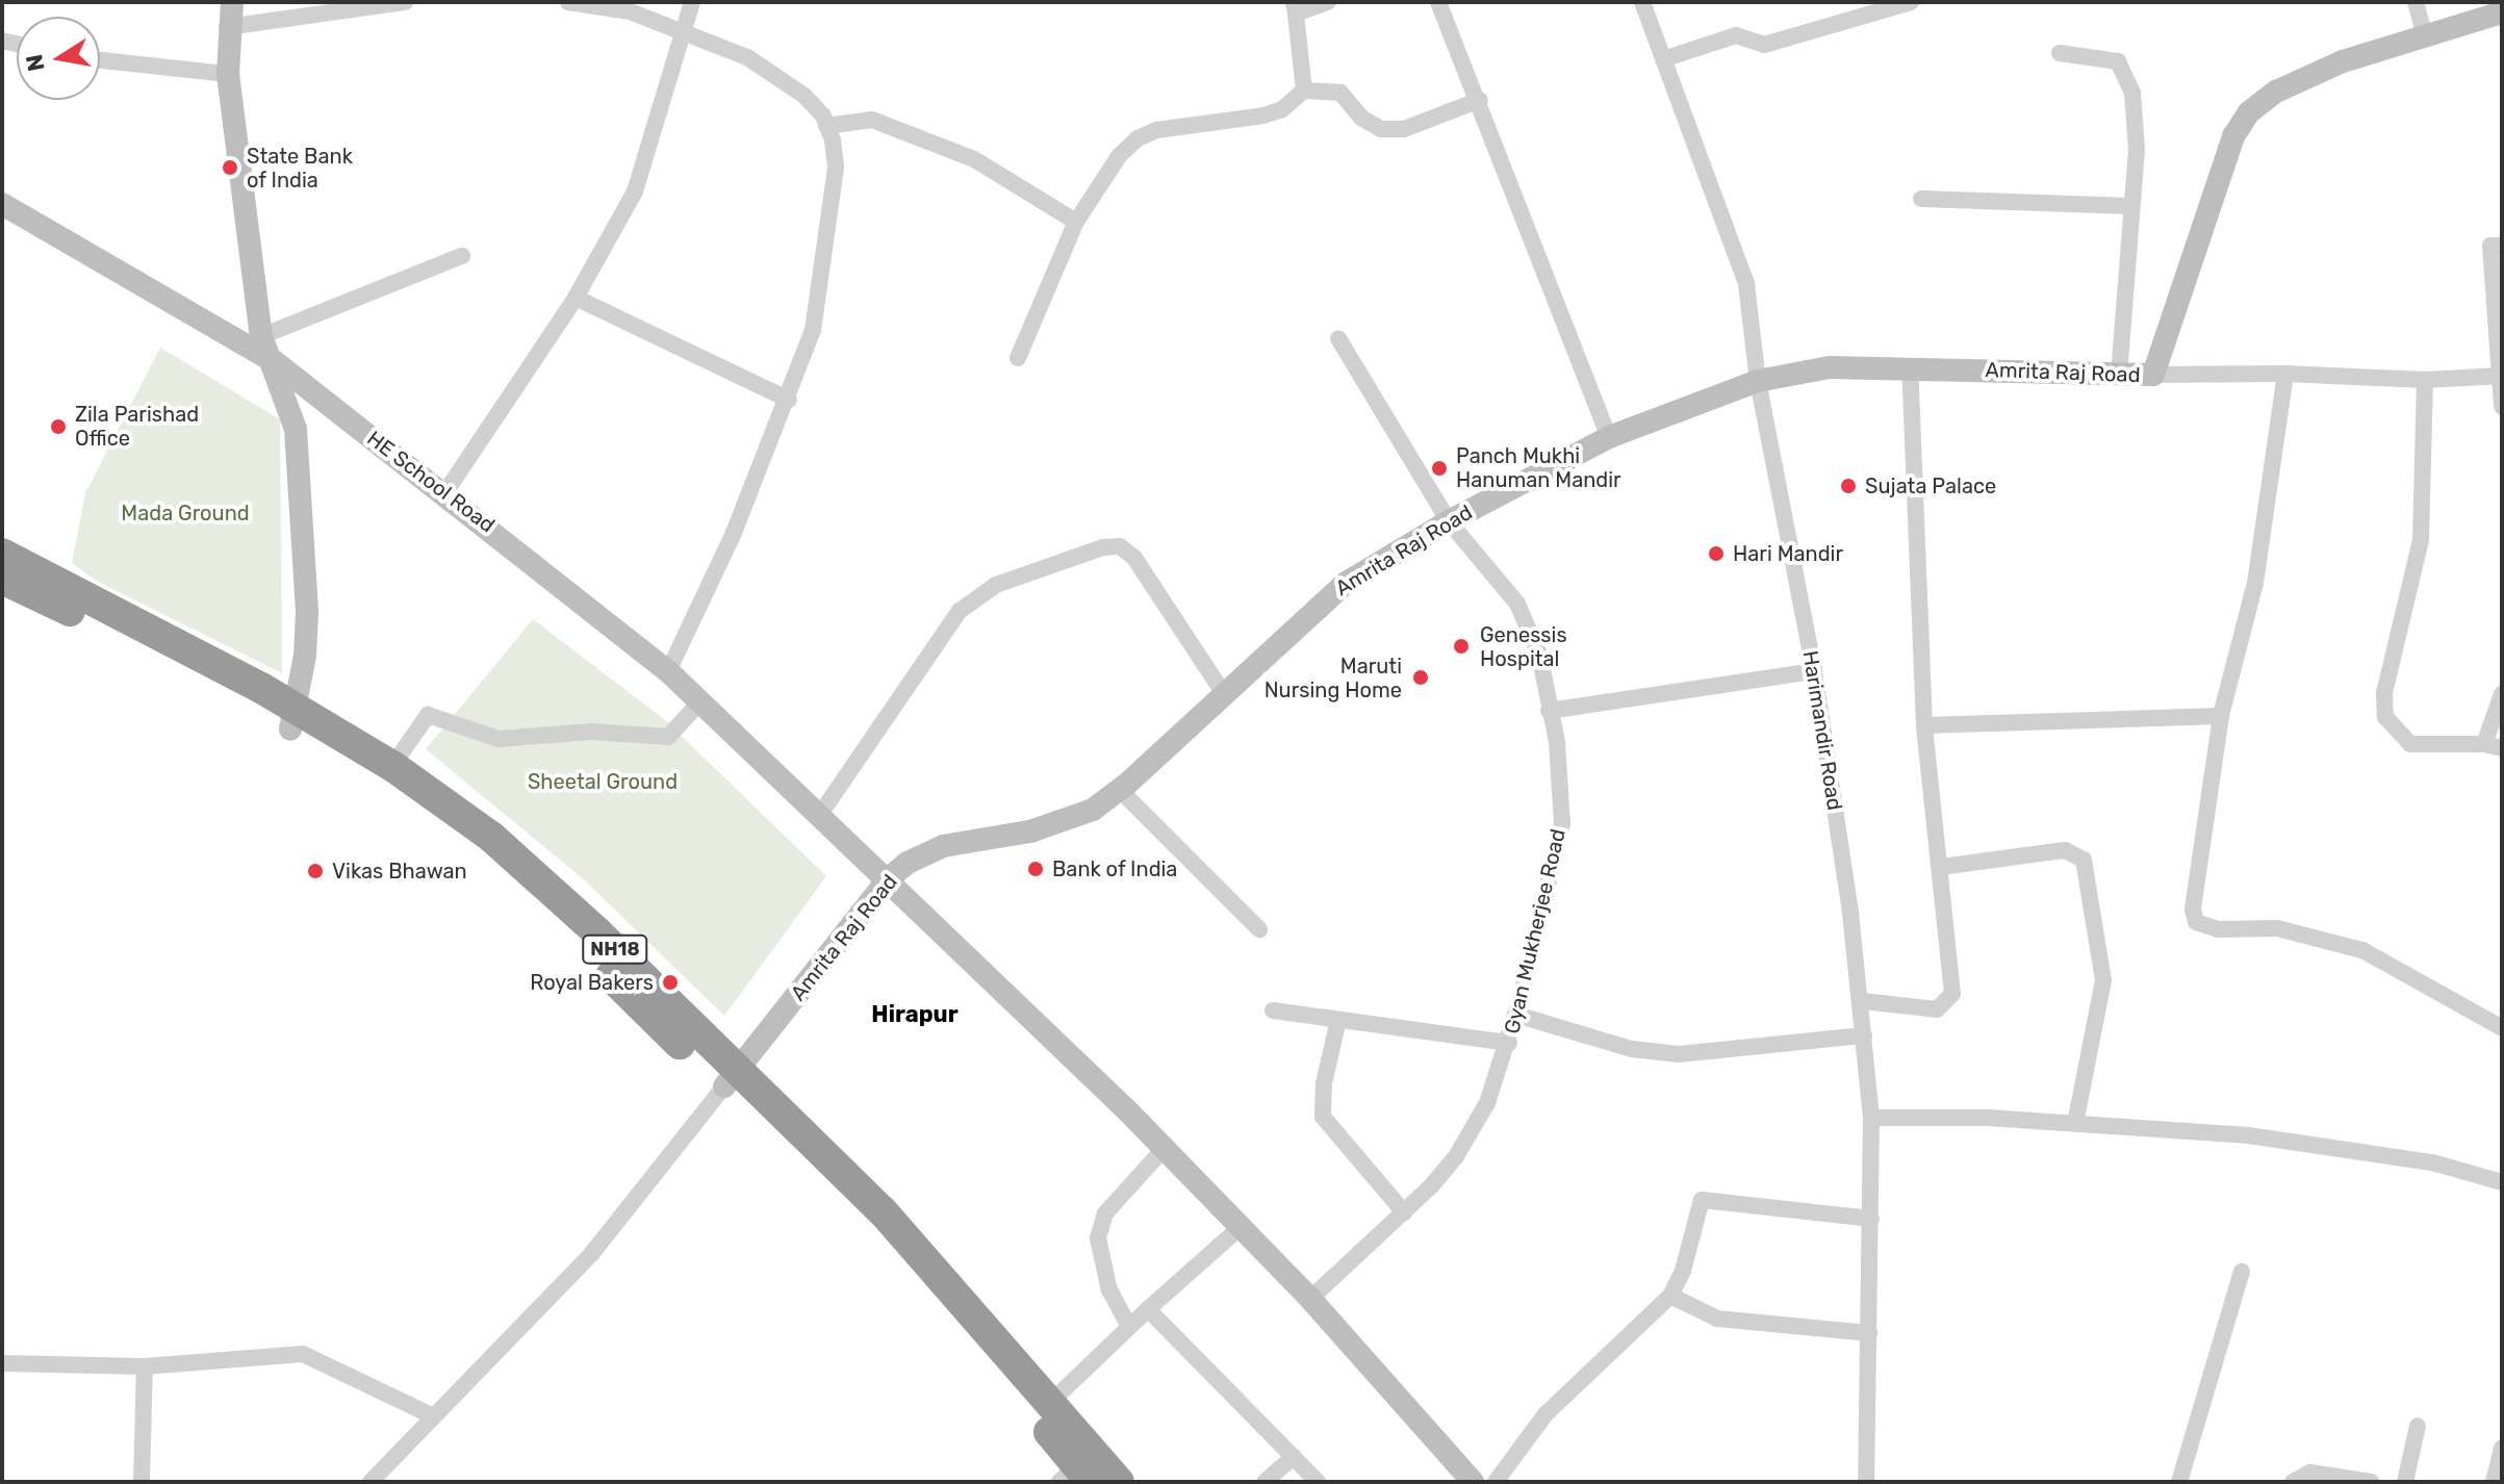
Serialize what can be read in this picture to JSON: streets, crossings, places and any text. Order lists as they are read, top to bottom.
{
  "streets": {
    "highway": ["NH18"],
    "street": [
      "Amrita Raj Road",
      "HE School Road",
      "Harimandir Road",
      "Gyan Mukherjee Road"
    ]
  },
  "crossings": [
    ["Amrita Raj Road", "HE School Road"],
    ["Amrita Raj Road", "Harimandir Road"],
    ["Amrita Raj Road", "Gyan Mukherjee Road"],
    ["Amrita Raj Road", "NH18"],
    ["HE School Road", "Gyan Mukherjee Road"]
  ],
  "districts": ["Hirapur"],
  "parks": ["Mada Ground", "Sheetal Ground"],
  "places": [
    "State Bank of India",
    "Zila Parishad Office",
    "Panch Mukhi Hanuman Mandir",
    "Sujata Palace",
    "Hari Mandir",
    "Genessis Hospital",
    "Maruti Nursing Home",
    "Bank of India",
    "Vikas Bhawan",
    "Royal Bakers"
  ],
  "north": "left"
}
